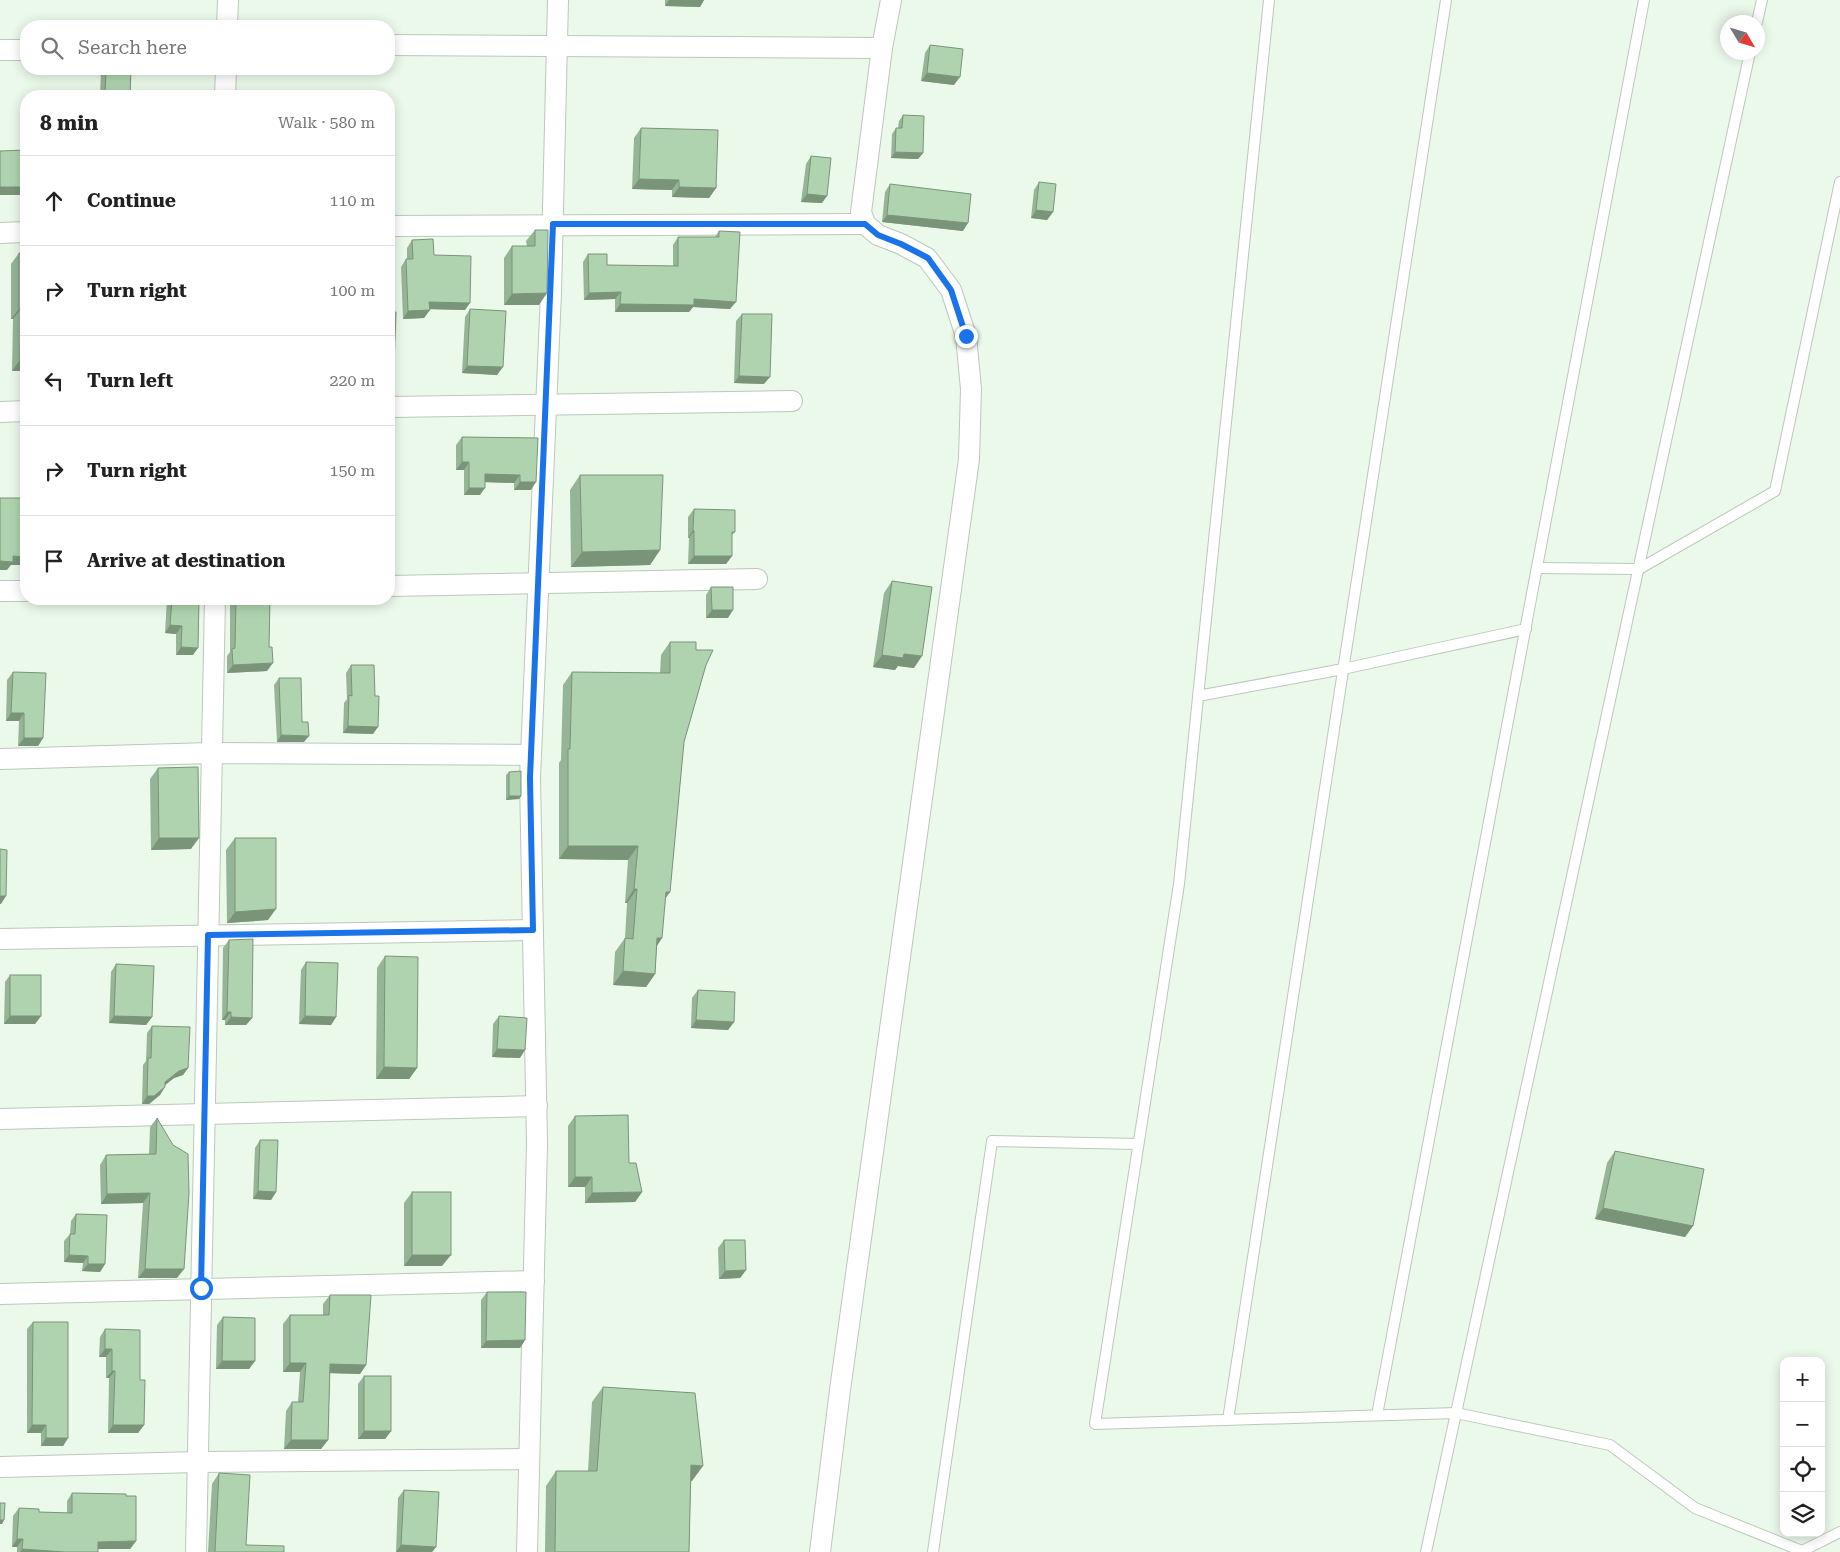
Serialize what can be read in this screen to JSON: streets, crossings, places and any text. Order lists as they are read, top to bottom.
{
  "north": "bottom right",
  "page": {
    "search": "Search here",
    "heading": ["8 min", "Walk · 580 m"],
    "list": [
      ["Continue", "110 m"],
      ["Turn right", "100 m"],
      ["Turn left", "220 m"],
      ["Turn right", "150 m"],
      "Arrive at destination"
    ],
    "map_buttons": ["+", "−"]
  }
}
